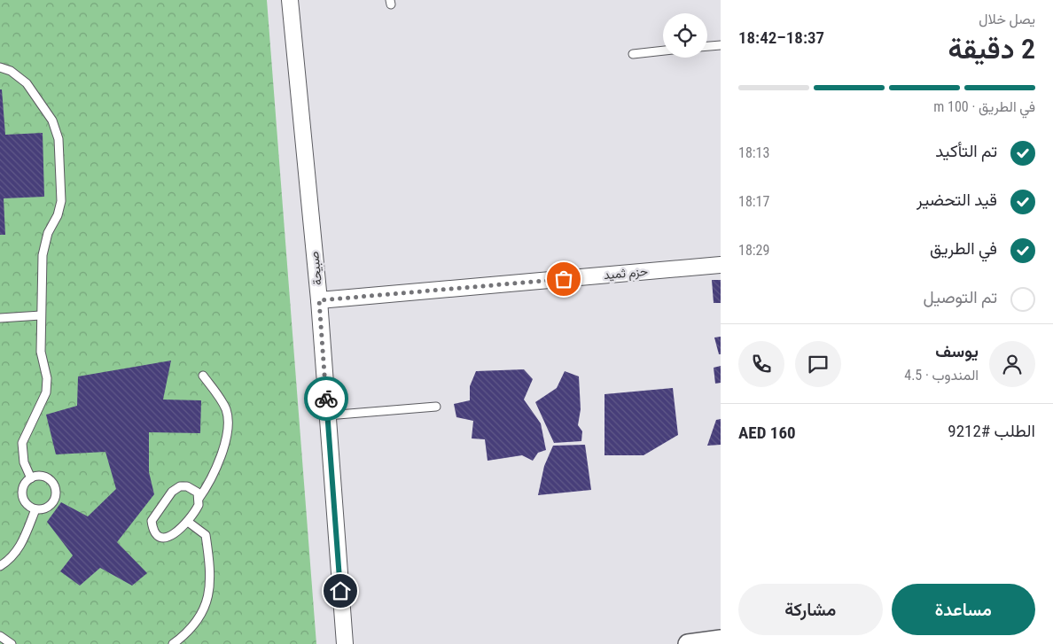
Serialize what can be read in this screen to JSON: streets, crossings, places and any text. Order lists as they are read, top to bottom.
{
  "streets": {
    "street": ["صبيحة", "حزم ثميد"]
  },
  "crossings": [
    ["صبيحة", "حزم ثميد"]
  ],
  "page": {
    "heading": ["2 دقيقة", "يصل خلال", "18:37–18:42"],
    "panel": [
      "يوسف",
      "المندوب · 4.5",
      "الطلب #9212",
      "AED 160"
    ],
    "bar": "في الطريق · 100 m",
    "list": [
      ["تم التأكيد", "18:13"],
      ["قيد التحضير", "18:17"],
      ["في الطريق", "18:29"],
      "تم التوصيل"
    ],
    "buttons": ["مساعدة", "مشاركة"]
  }
}
